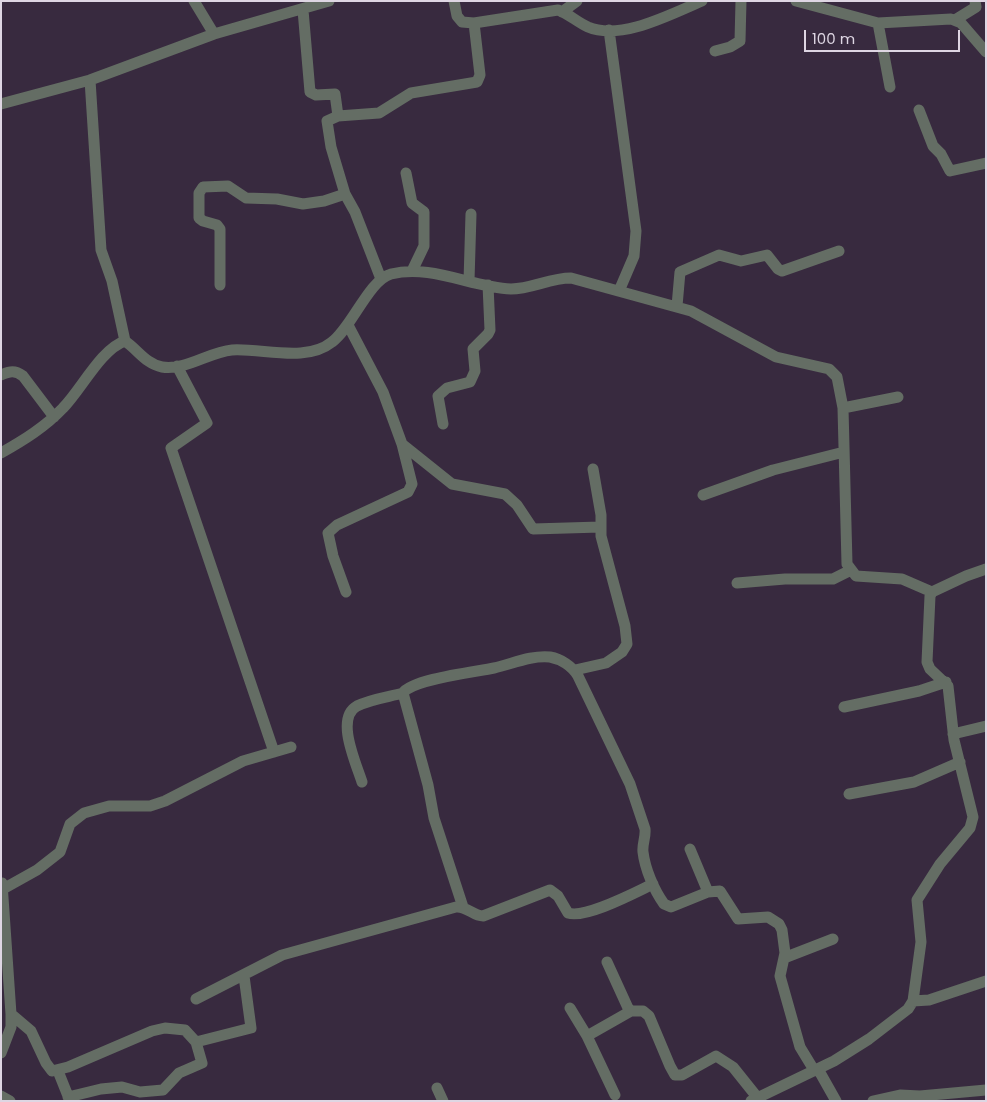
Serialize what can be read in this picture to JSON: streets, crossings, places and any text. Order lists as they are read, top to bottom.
{
  "scale_bar": "100 m"
}
